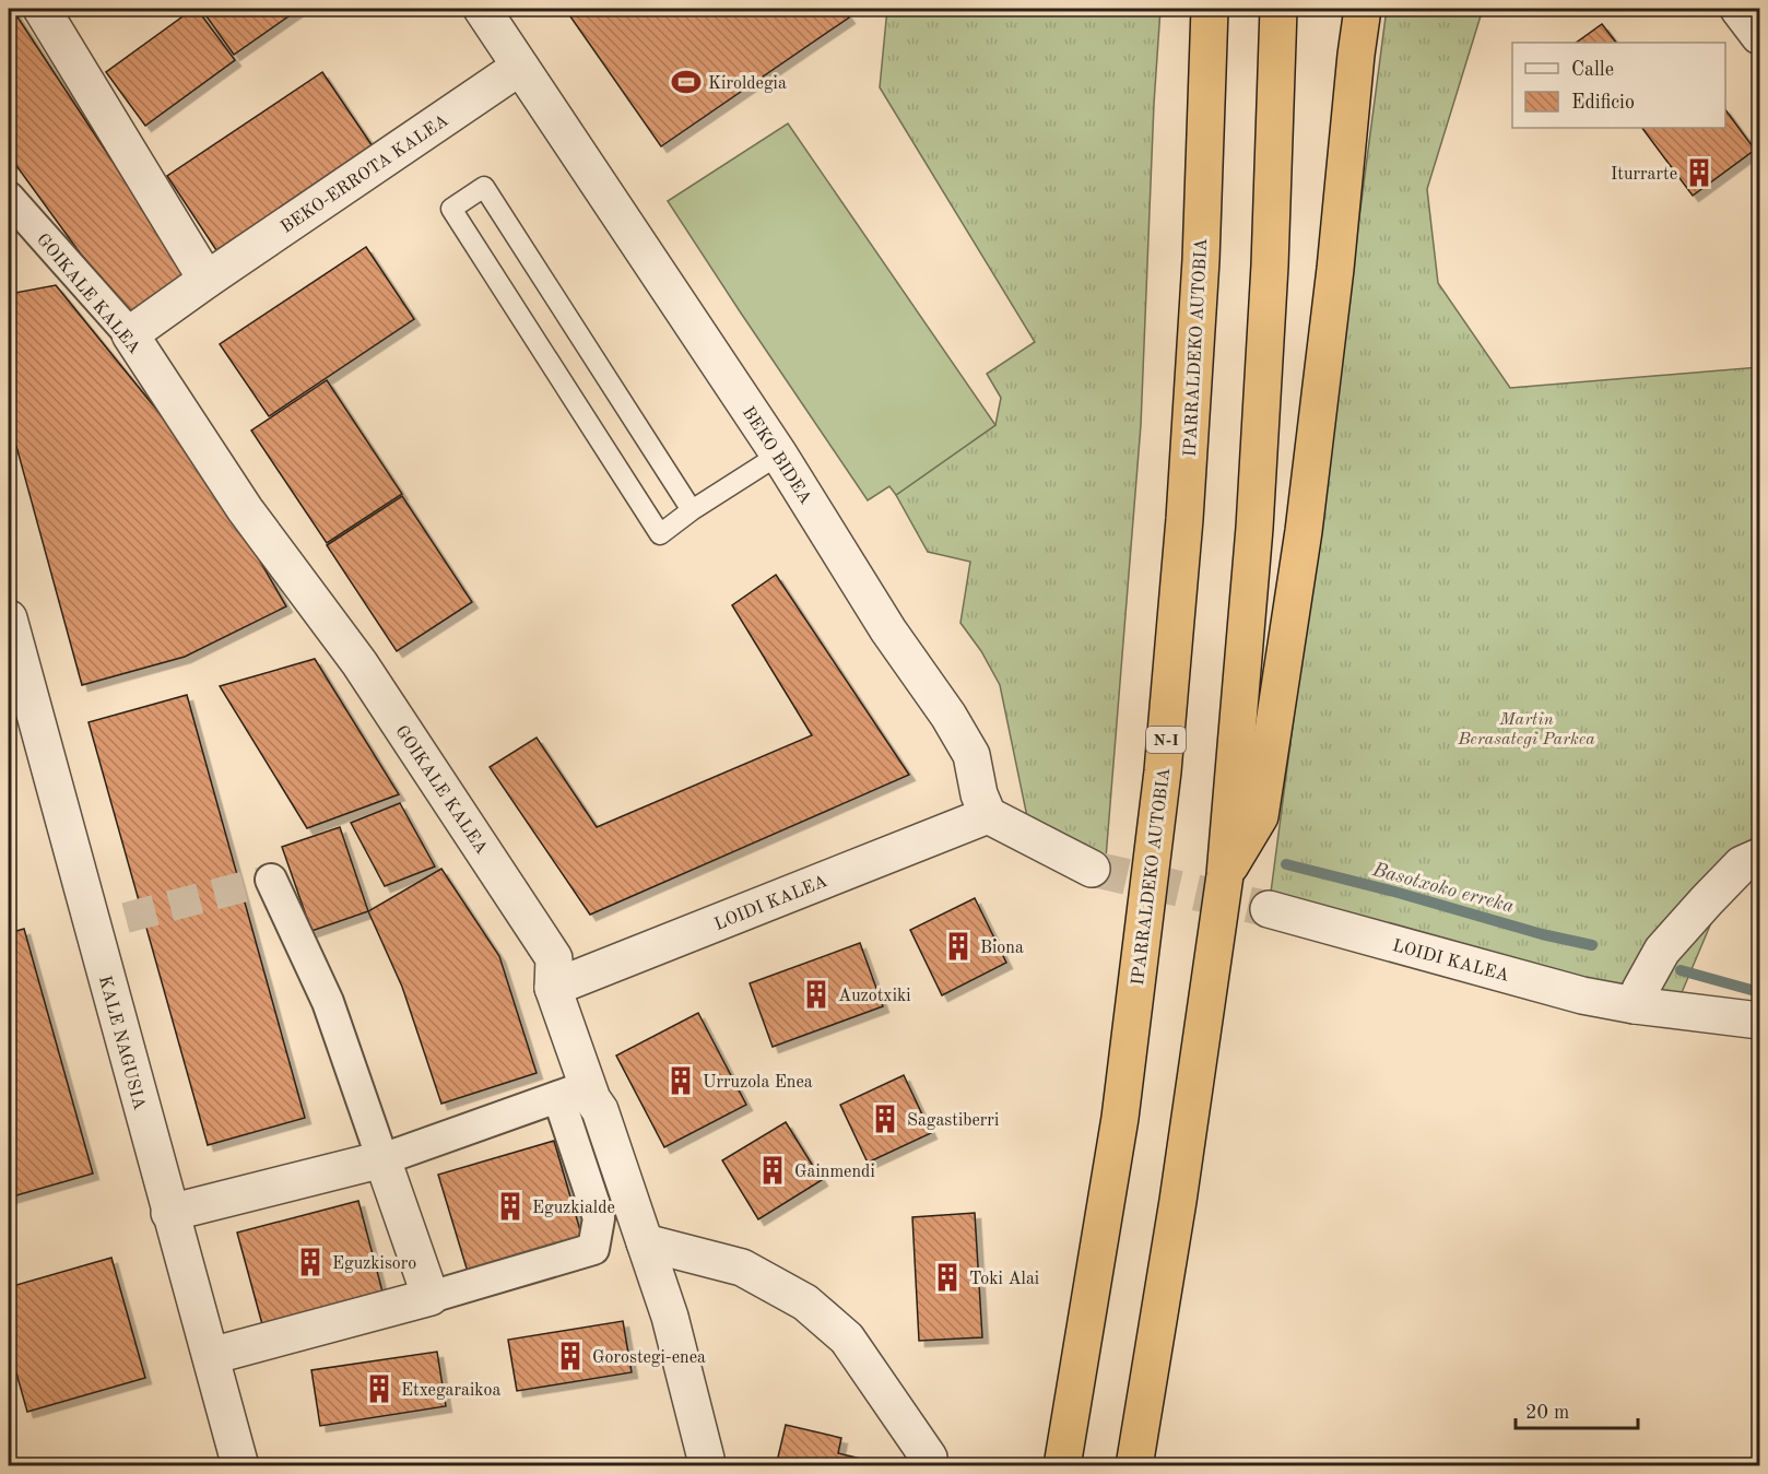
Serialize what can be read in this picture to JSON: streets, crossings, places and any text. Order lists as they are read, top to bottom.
{
  "streets": {
    "highway": ["IPARRALDEKO AUTOBIA", "N-I"],
    "street": [
      "BEKO-ERROTA KALEA",
      "GOIKALE KALEA",
      "BEKO BIDEA",
      "LOIDI KALEA",
      "KALE NAGUSIA"
    ]
  },
  "crossings": [
    ["BEKO-ERROTA KALEA", "GOIKALE KALEA"],
    ["BEKO-ERROTA KALEA", "BEKO BIDEA"],
    ["GOIKALE KALEA", "LOIDI KALEA"],
    ["BEKO BIDEA", "LOIDI KALEA"]
  ],
  "water": ["Basotxoko erreka"],
  "parks": ["Martin Berasategi Parkea"],
  "places": {
    "sports": ["Kiroldegia"],
    "building": [
      "Iturrarte",
      "Biona",
      "Auzotxiki",
      "Urruzola Enea",
      "Sagastiberri",
      "Gainmendi",
      "Eguzkialde",
      "Eguzkisoro",
      "Toki Alai",
      "Gorostegi-enea",
      "Etxegaraikoa"
    ]
  },
  "legend": ["Calle", "Edificio"],
  "scale_bar": "20 m"
}
